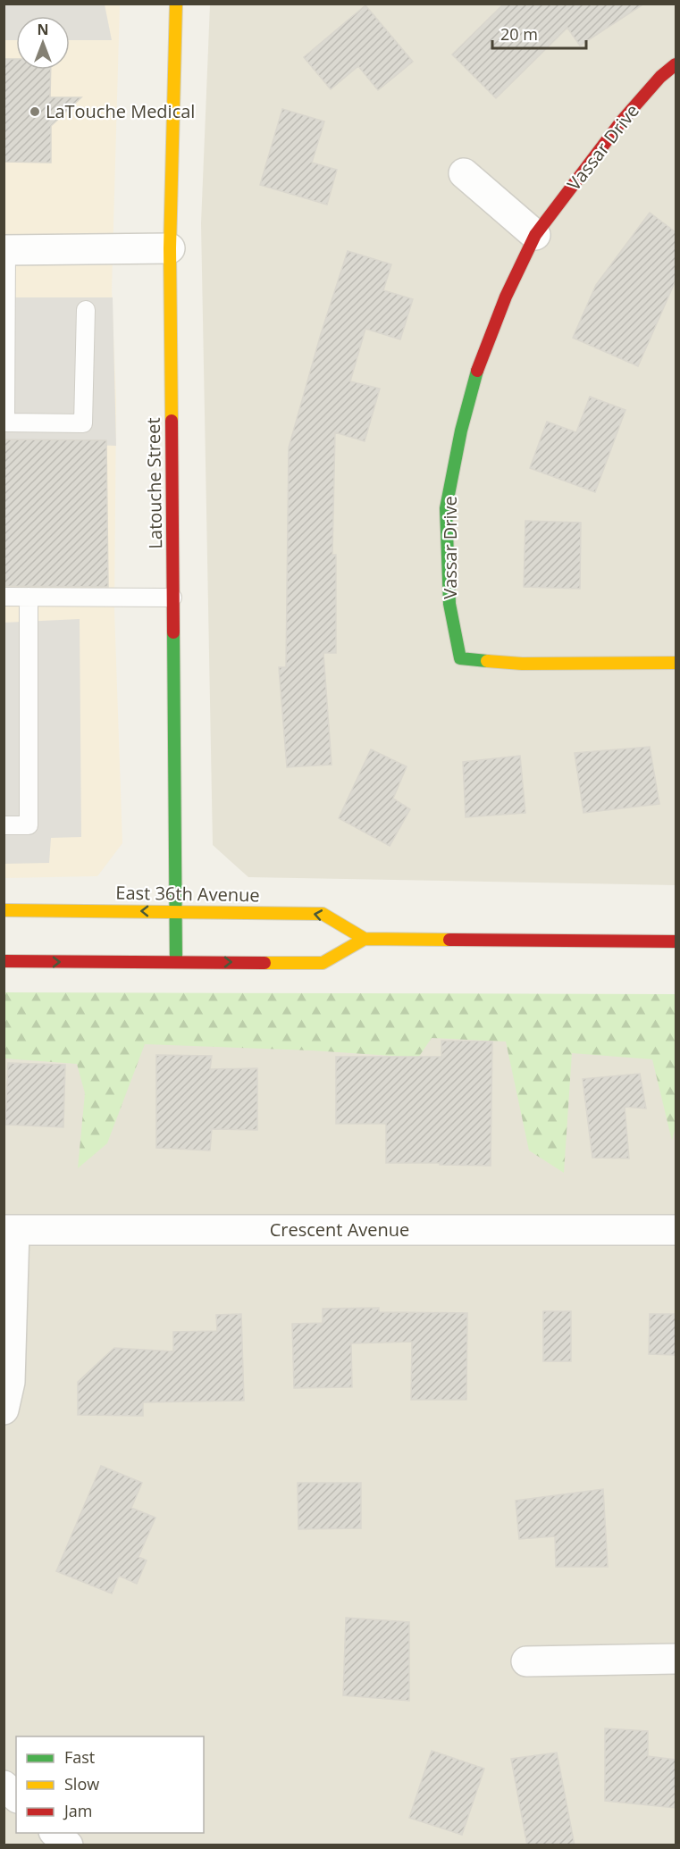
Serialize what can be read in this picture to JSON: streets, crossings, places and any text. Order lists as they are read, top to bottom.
{
  "streets": {
    "street": [
      "Vassar Drive",
      "Latouche Street",
      "East 36th Avenue",
      "Crescent Avenue"
    ]
  },
  "crossings": [
    ["Latouche Street", "East 36th Avenue"]
  ],
  "places": ["LaTouche Medical"],
  "legend": ["Fast", "Slow", "Jam"],
  "scale_bar": "20 m",
  "north": "top"
}
